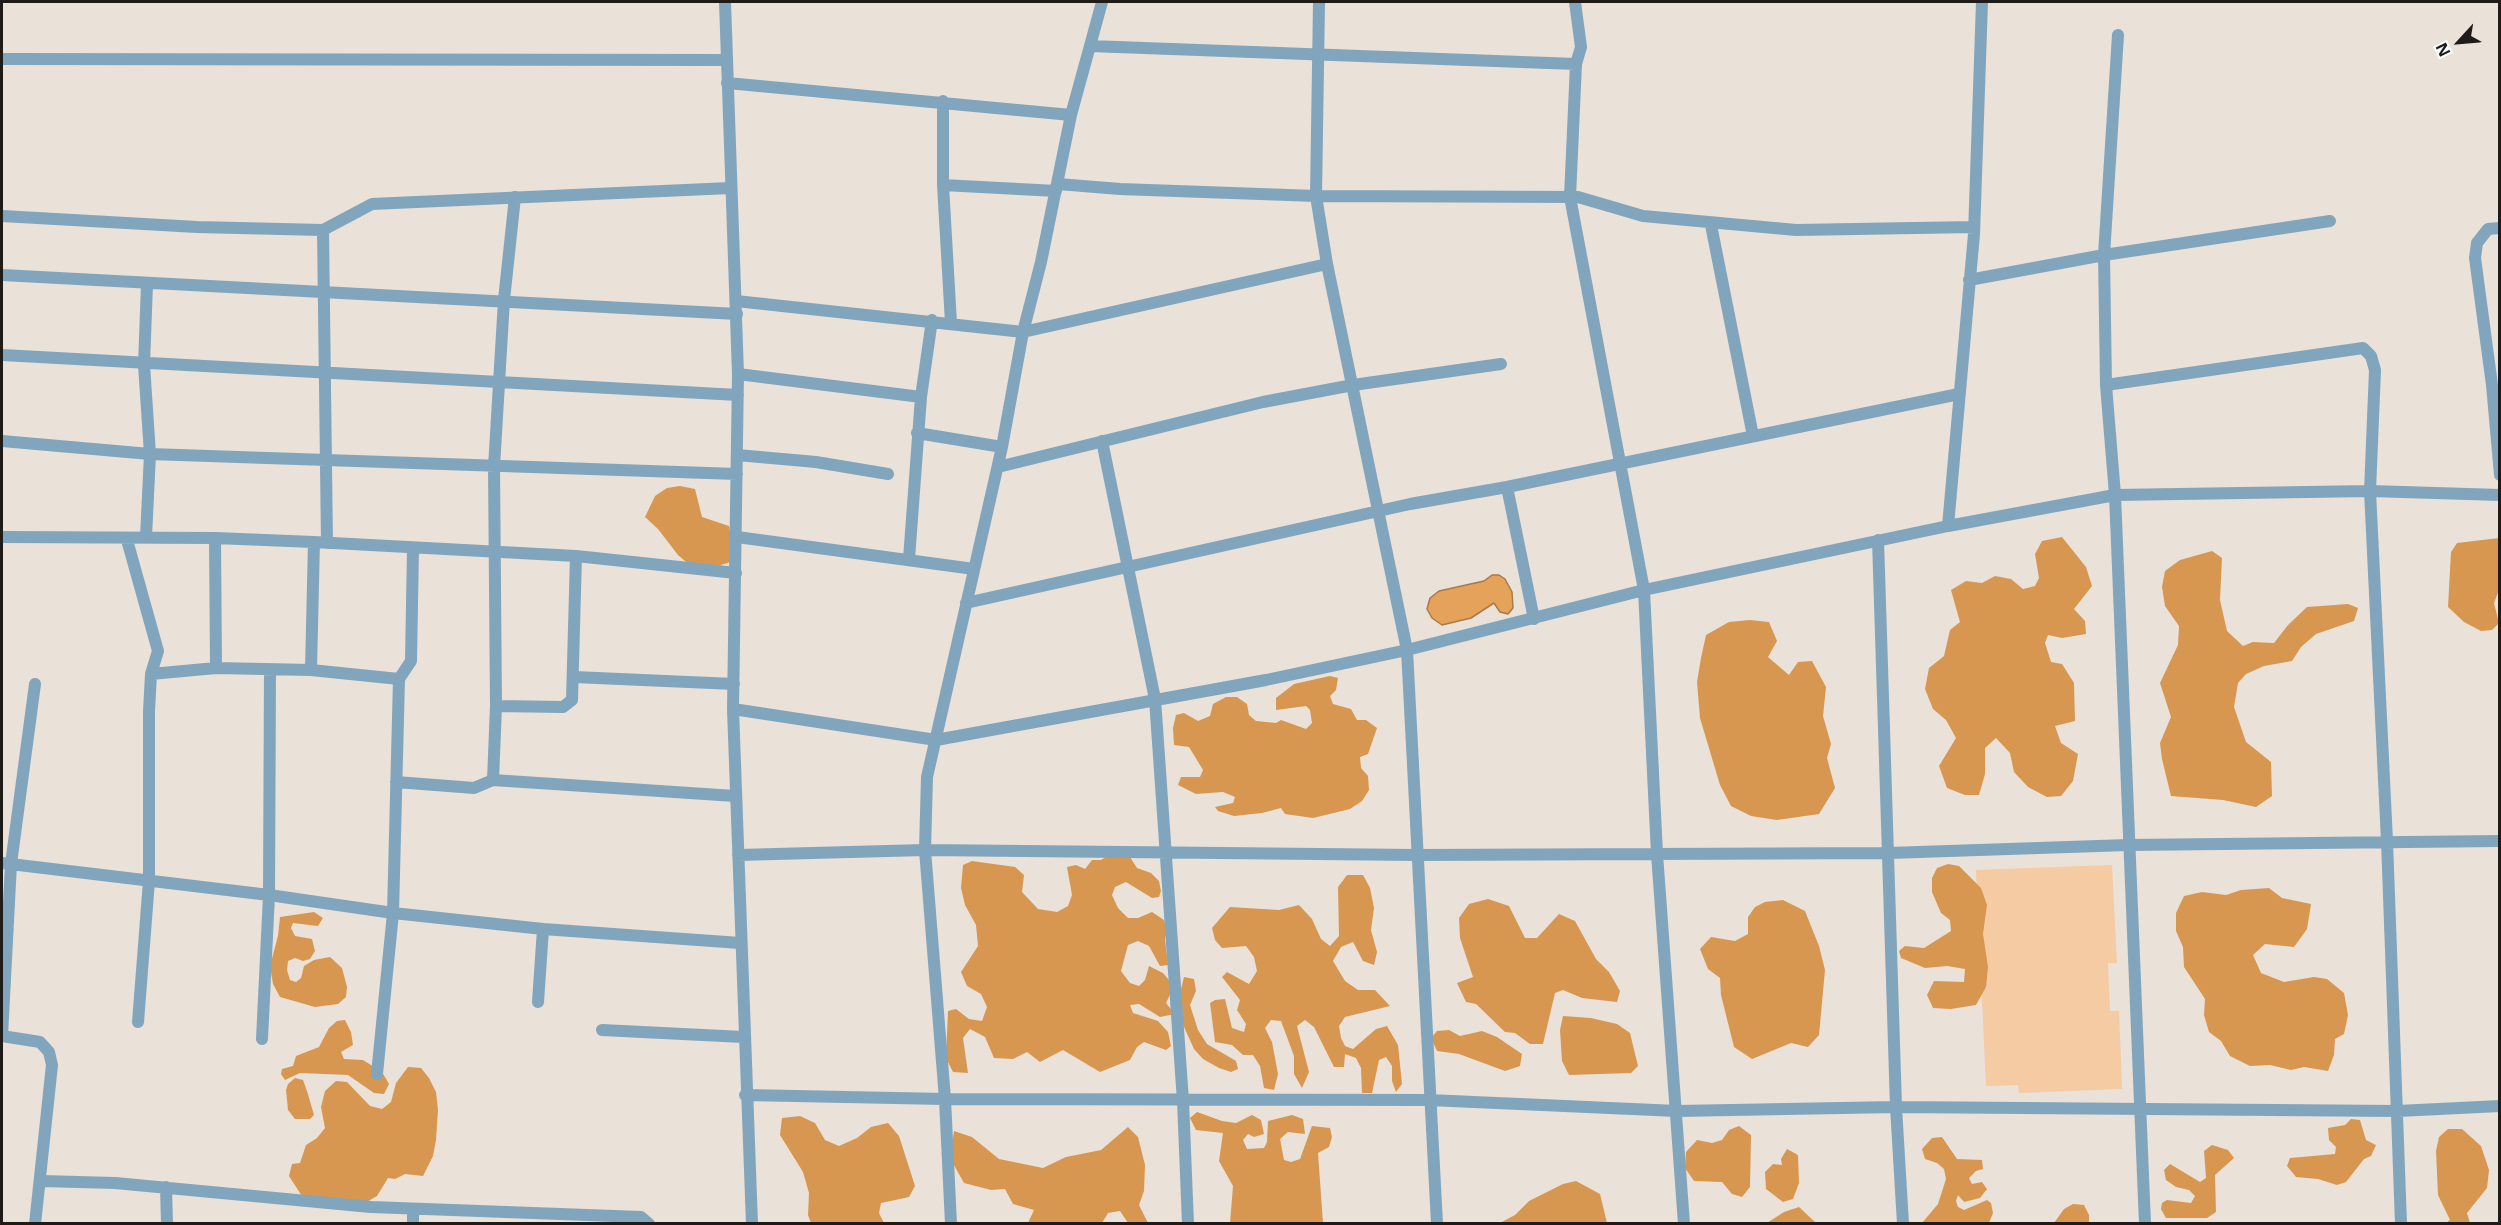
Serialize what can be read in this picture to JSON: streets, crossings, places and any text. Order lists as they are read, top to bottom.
{
  "north": "bottom left"
}
